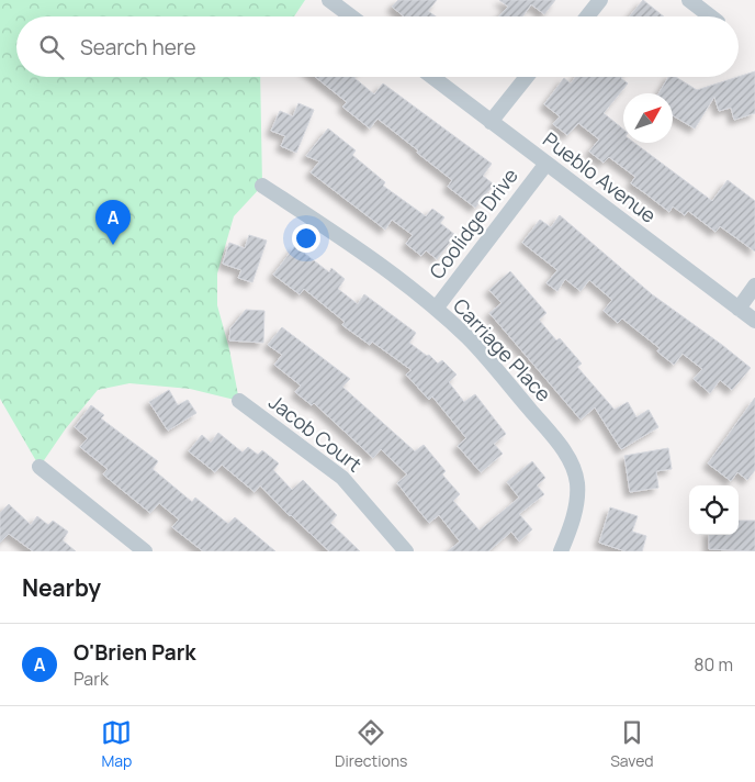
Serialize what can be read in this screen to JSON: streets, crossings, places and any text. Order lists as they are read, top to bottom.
{
  "streets": {
    "street": [
      "Pueblo Avenue",
      "Coolidge Drive",
      "Carriage Place",
      "Jacob Court"
    ]
  },
  "crossings": [
    ["Pueblo Avenue", "Coolidge Drive"],
    ["Coolidge Drive", "Carriage Place"]
  ],
  "north": "top right",
  "page": {
    "search": "Search here",
    "pins": "A",
    "heading": "Nearby",
    "list": [
      {
        "mark": "A",
        "name": "O'Brien Park",
        "note": "Park",
        "value": "80 m"
      }
    ],
    "nav": ["Map", "Directions", "Saved"]
  }
}
